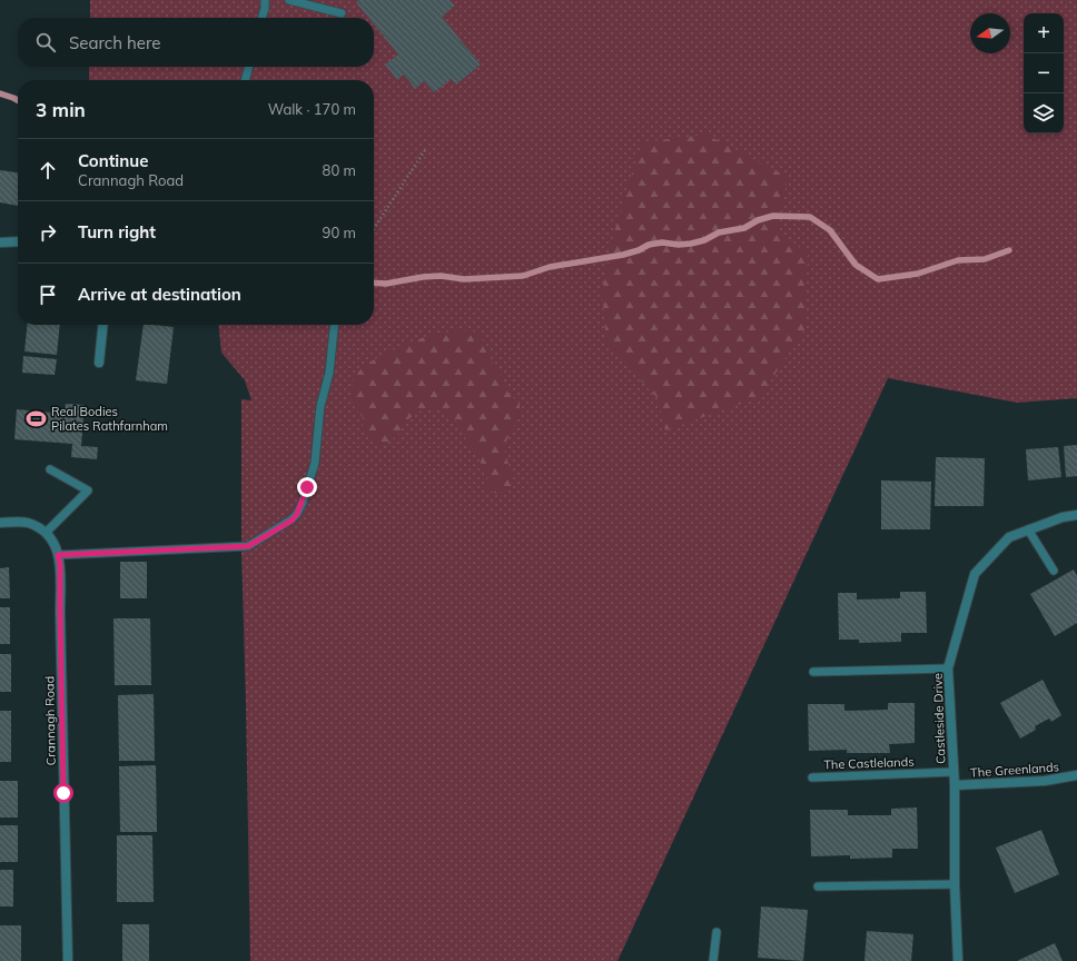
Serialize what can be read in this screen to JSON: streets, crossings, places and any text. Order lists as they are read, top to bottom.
{
  "streets": {
    "street": ["Castleside Drive", "Crannagh Road", "The Greenlands"],
    "lane": ["The Castlelands"]
  },
  "crossings": [
    ["Castleside Drive", "The Castlelands"],
    ["Castleside Drive", "The Greenlands"]
  ],
  "places": {
    "sports": ["Real Bodies Pilates Rathfarnham"]
  },
  "north": "left",
  "page": {
    "map_buttons": ["+", "−"],
    "search": "Search here",
    "heading": ["3 min", "Walk · 170 m"],
    "list": [
      ["Continue", "Crannagh Road", "80 m"],
      ["Turn right", "90 m"],
      "Arrive at destination"
    ]
  }
}
